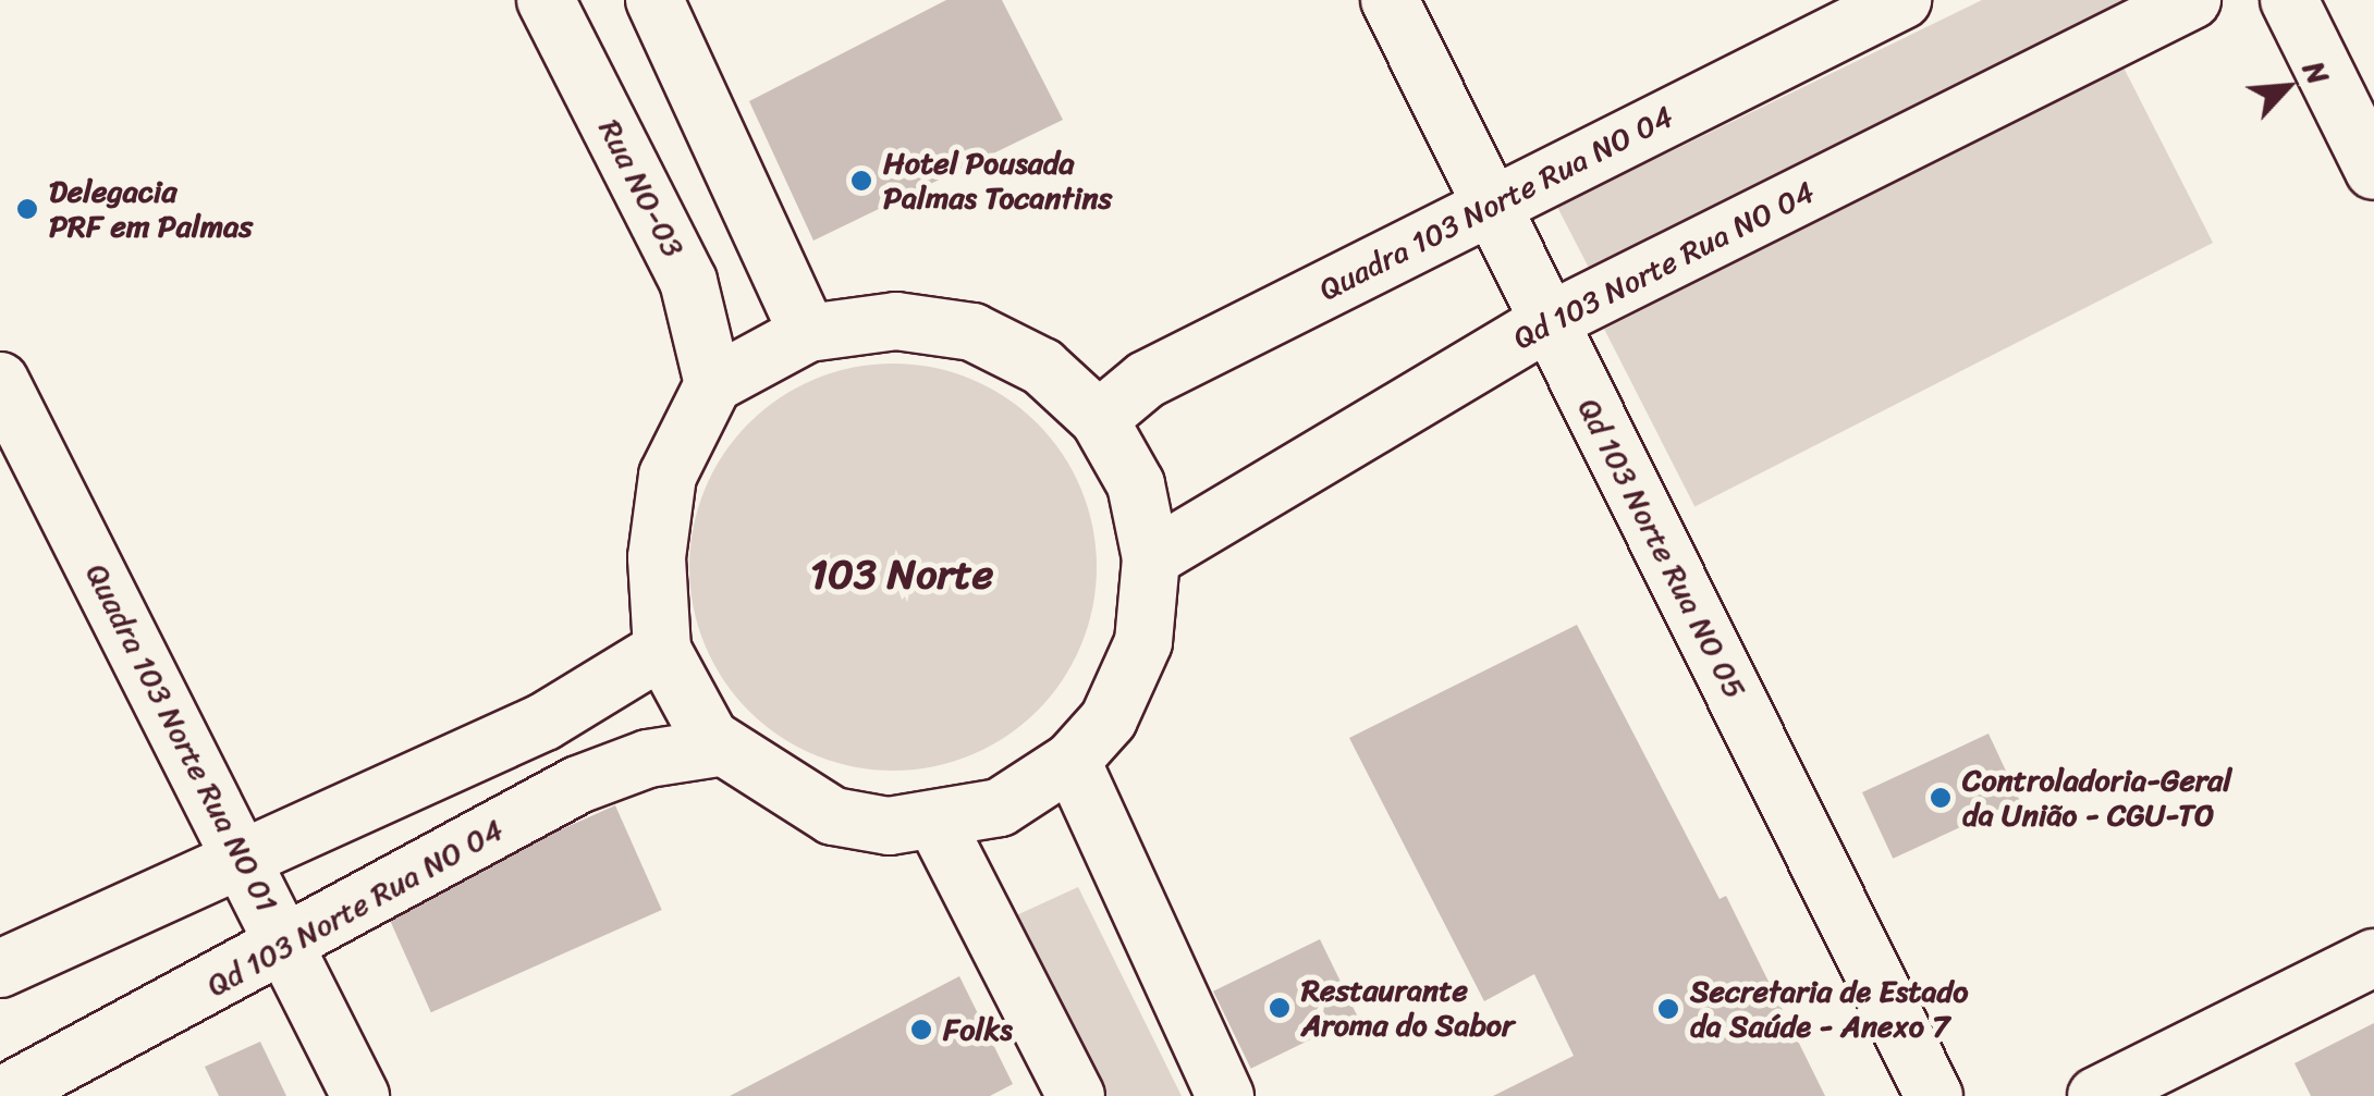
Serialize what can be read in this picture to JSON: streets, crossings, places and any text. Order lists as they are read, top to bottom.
{
  "streets": {
    "street": [
      "Rua NO-03",
      "Quadra 103 Norte Rua NO 04",
      "Qd 103 Norte Rua NO 04",
      "Qd 103 Norte Rua NO 05",
      "Quadra 103 Norte Rua NO 01"
    ]
  },
  "crossings": [
    ["Quadra 103 Norte Rua NO 04", "Qd 103 Norte Rua NO 05"],
    ["Qd 103 Norte Rua NO 04", "Qd 103 Norte Rua NO 05"],
    ["Qd 103 Norte Rua NO 04", "Quadra 103 Norte Rua NO 01"]
  ],
  "districts": ["103 Norte"],
  "places": [
    "Hotel Pousada Palmas Tocantins",
    "Delegacia PRF em Palmas",
    "Controladoria-Geral da União - CGU-TO",
    "Restaurante Aroma do Sabor",
    "Secretaria de Estado da Saúde - Anexo 7",
    "Folks"
  ],
  "north": "top right"
}
